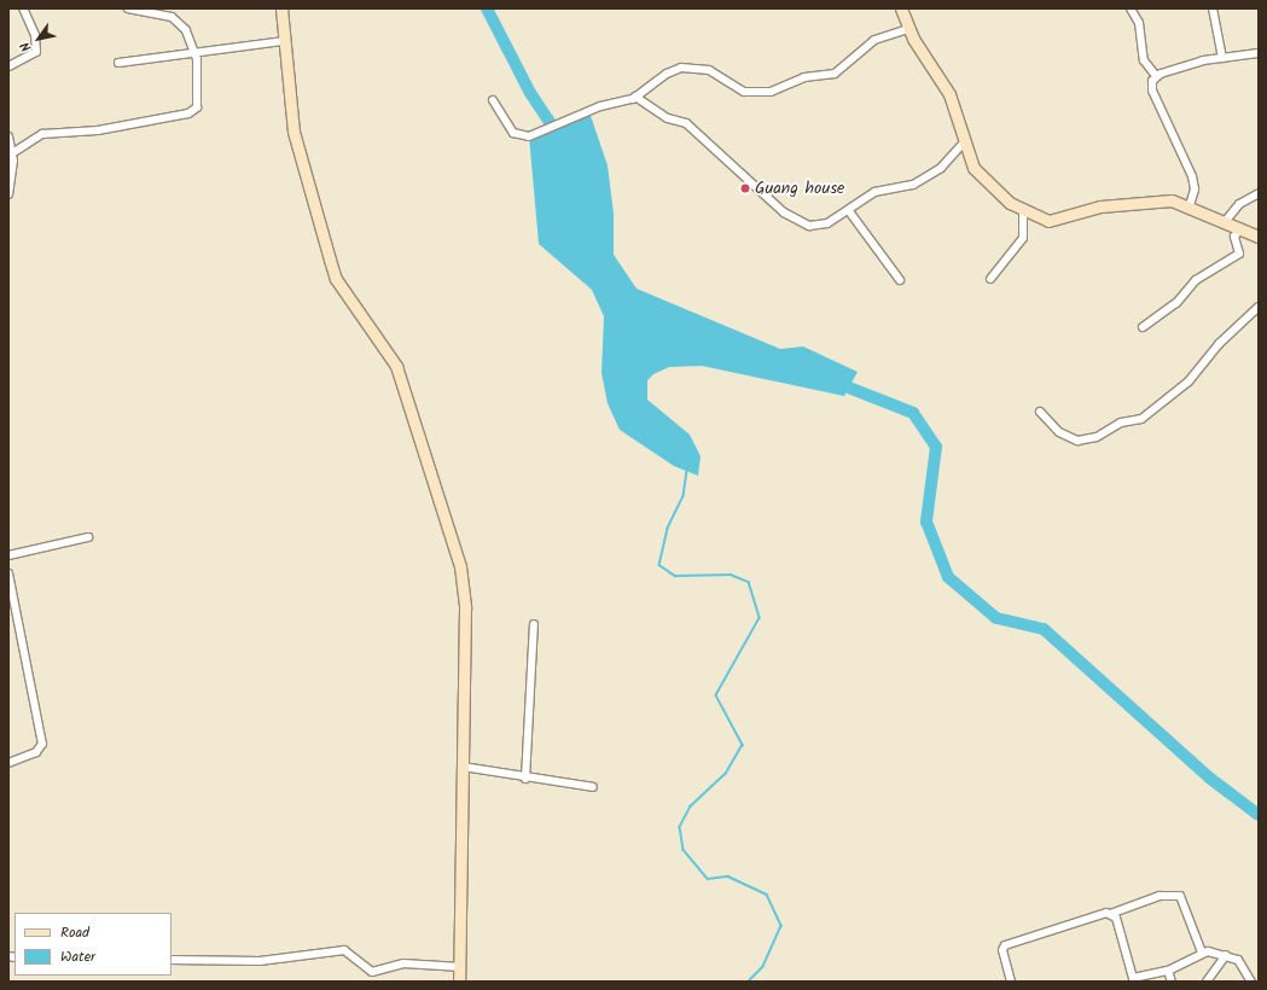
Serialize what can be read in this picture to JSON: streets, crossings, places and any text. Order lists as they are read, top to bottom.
{
  "places": ["Guang house"],
  "legend": ["Road", "Water"],
  "north": "bottom left"
}
